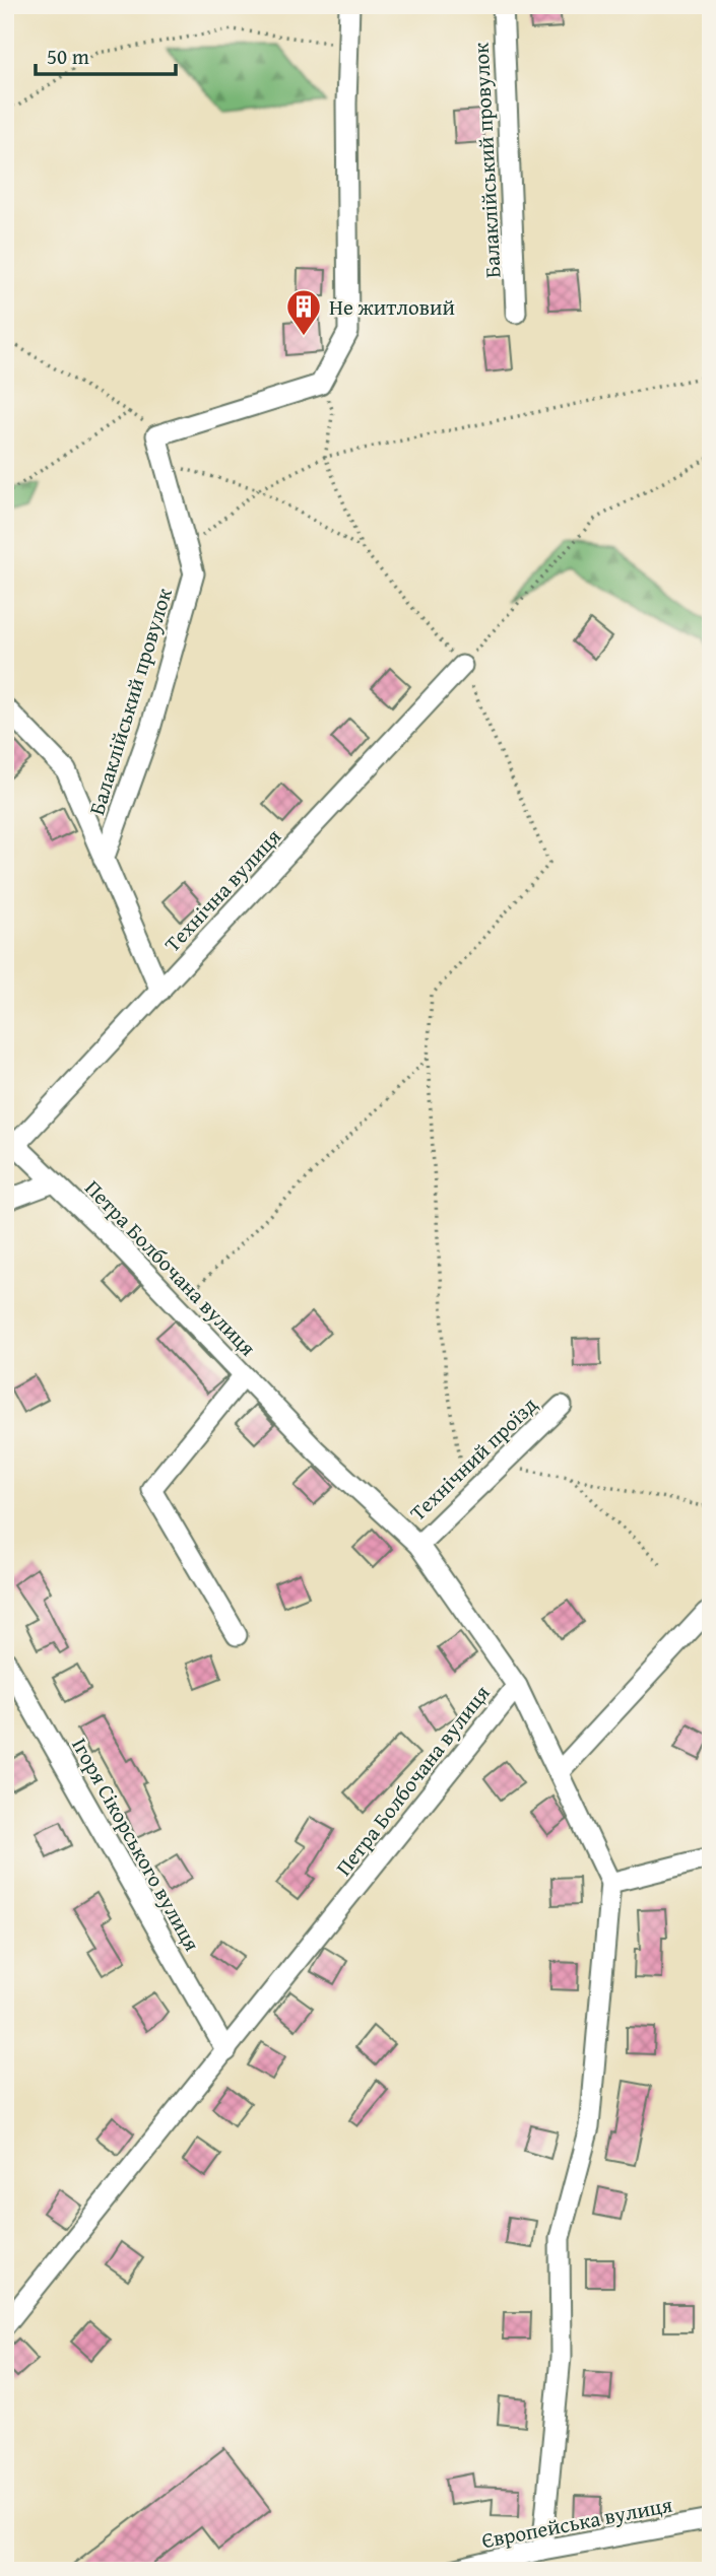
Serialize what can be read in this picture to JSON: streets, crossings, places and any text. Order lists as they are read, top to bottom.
{
  "streets": {
    "street": [
      "Балаклійський провулок",
      "Технічна вулиця",
      "Петра Болбочана вулиця",
      "Технічний проїзд",
      "Ігоря Сікорського вулиця",
      "Європейська вулиця"
    ]
  },
  "crossings": [
    ["Технічна вулиця", "Петра Болбочана вулиця"],
    ["Петра Болбочана вулиця", "Технічний проїзд"],
    ["Петра Болбочана вулиця", "Ігоря Сікорського вулиця"]
  ],
  "places": {
    "building": ["Не житловий"]
  },
  "scale_bar": "50 m"
}
